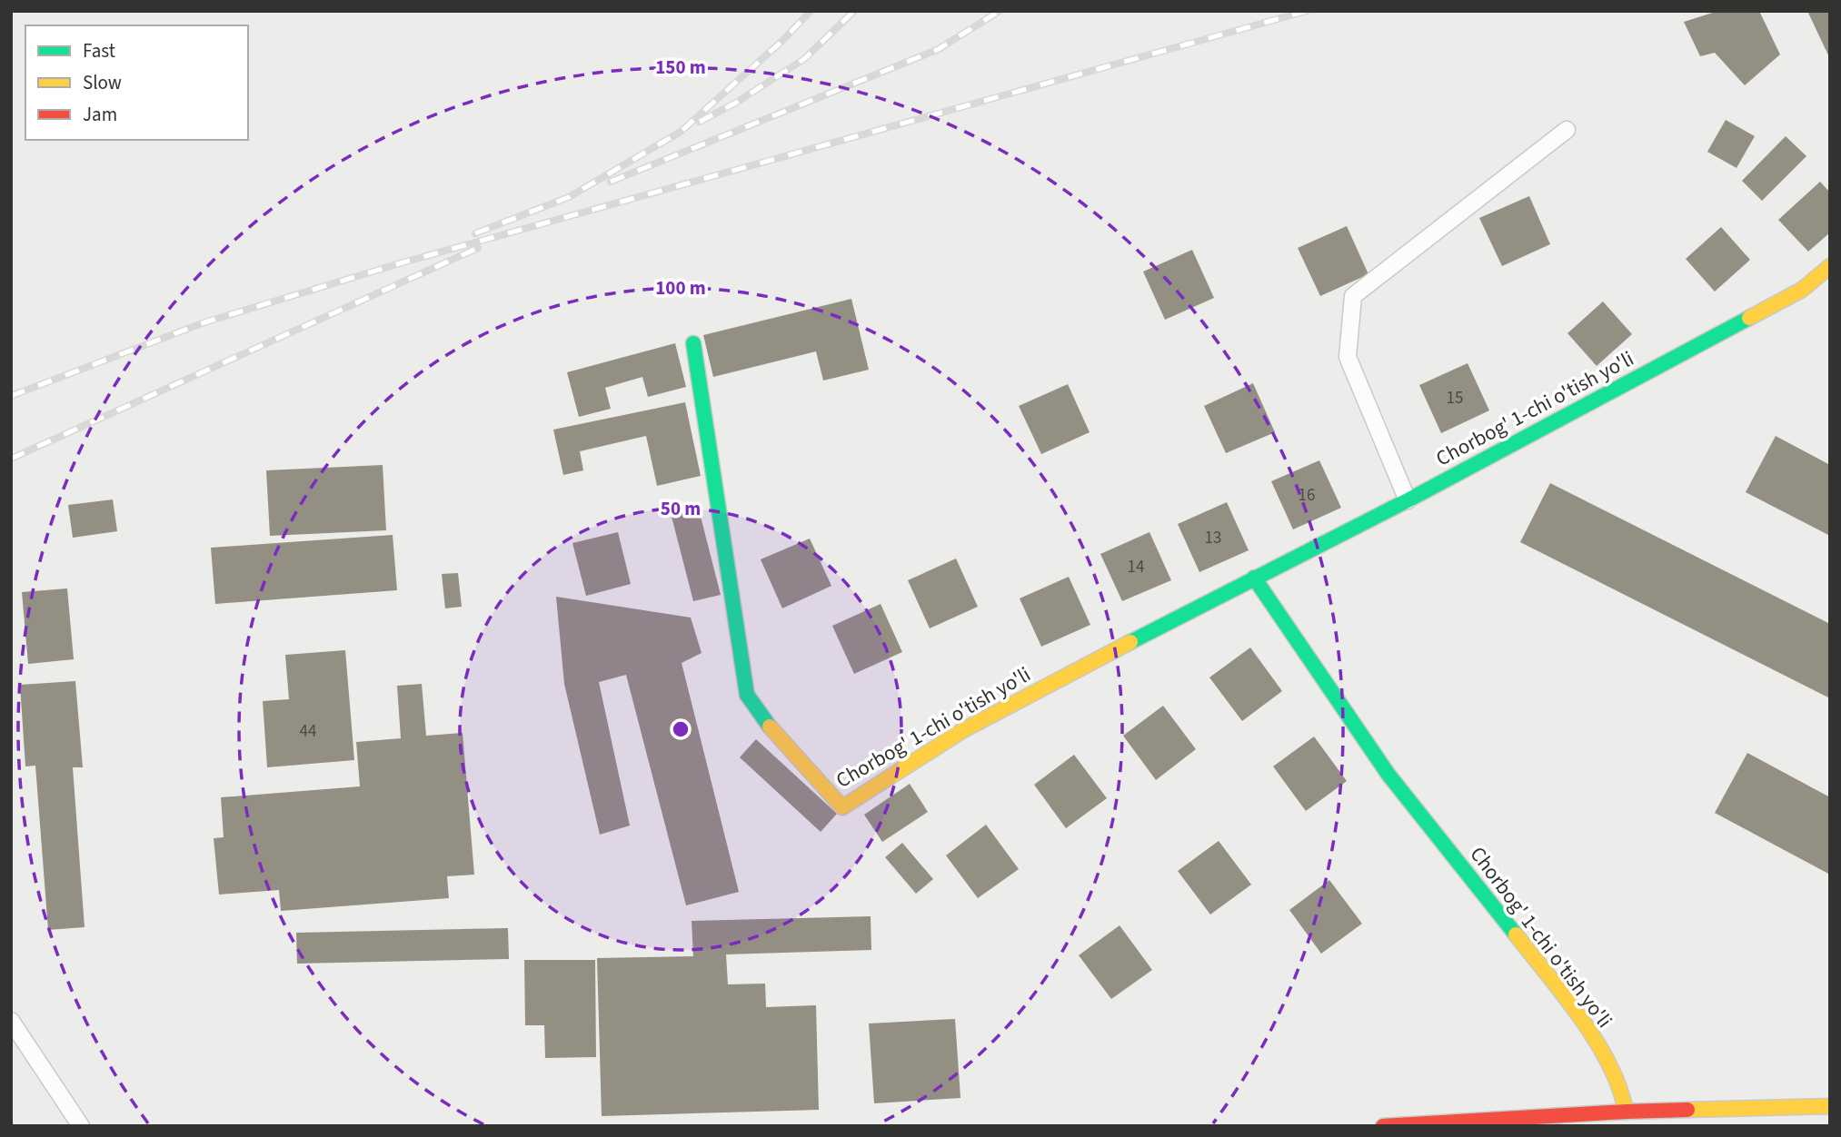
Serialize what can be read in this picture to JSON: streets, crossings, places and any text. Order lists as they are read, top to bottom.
{
  "streets": {
    "street": ["Chorbog' 1-chi o'tish yo'li"]
  },
  "house_numbers": [
    "15",
    "16",
    "13",
    "14",
    "44"
  ],
  "legend": ["Fast", "Slow", "Jam"],
  "rings": ["150 m", "100 m", "50 m"]
}
